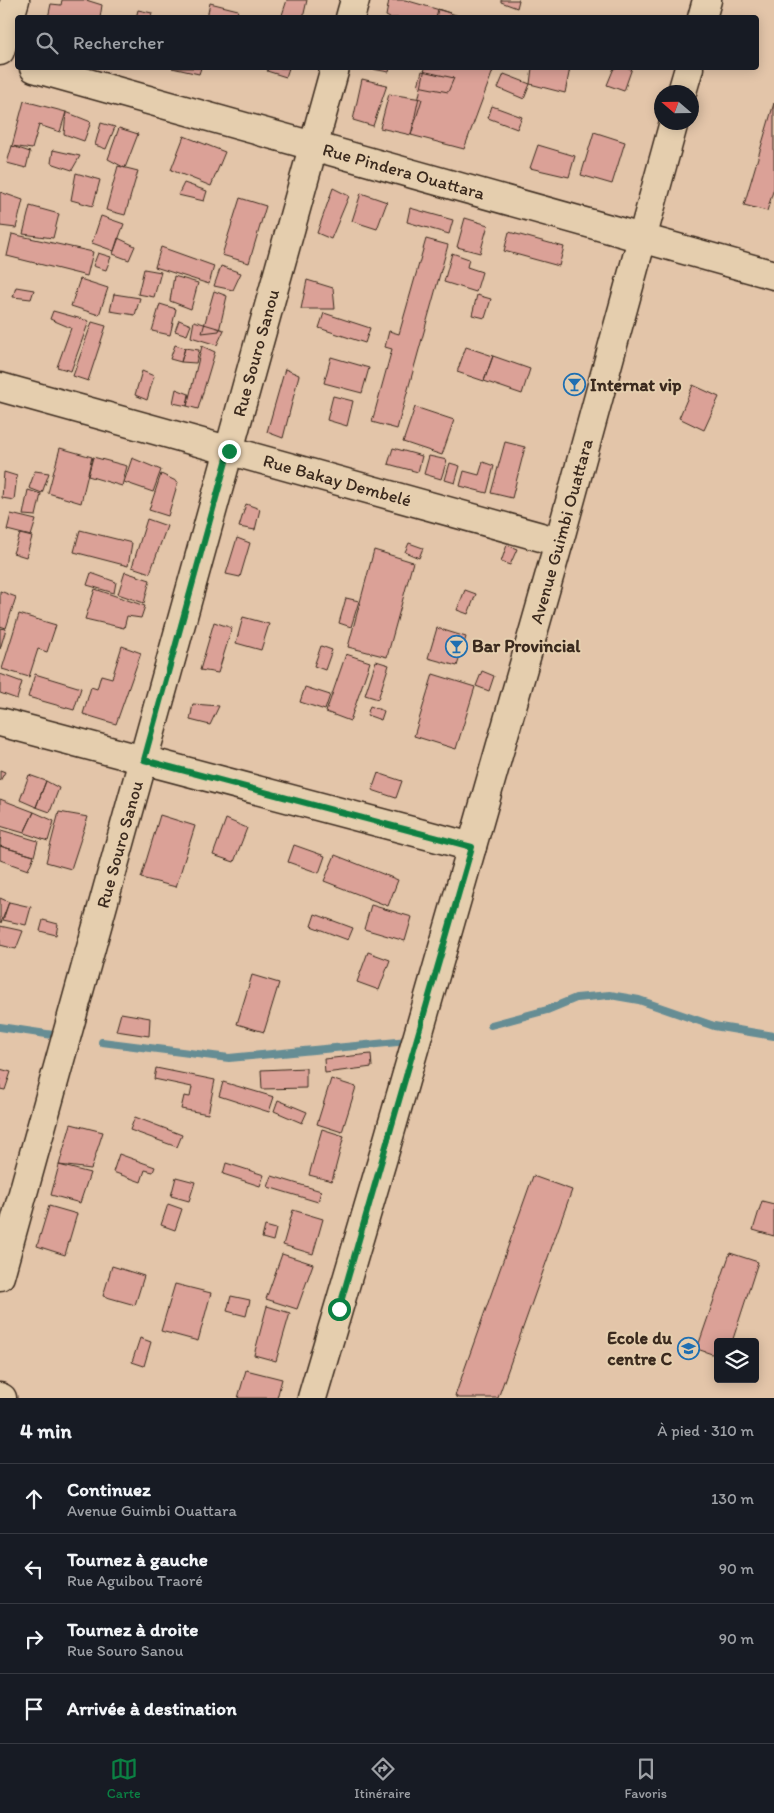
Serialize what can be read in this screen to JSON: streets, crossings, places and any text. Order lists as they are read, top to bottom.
{
  "streets": {
    "street": [
      "Rue Pindera Ouattara",
      "Rue Souro Sanou",
      "Rue Bakay Dembelé",
      "Avenue Guimbi Ouattara"
    ]
  },
  "crossings": [
    ["Rue Pindera Ouattara", "Rue Souro Sanou"],
    ["Rue Pindera Ouattara", "Avenue Guimbi Ouattara"],
    ["Rue Souro Sanou", "Rue Bakay Dembelé"],
    ["Rue Bakay Dembelé", "Avenue Guimbi Ouattara"]
  ],
  "places": {
    "bar": ["Internat vip", "Bar Provincial"],
    "school or university": ["Ecole du centre C"]
  },
  "north": "left",
  "page": {
    "search": "Rechercher",
    "heading": ["4 min", "À pied · 310 m"],
    "list": [
      ["Continuez", "Avenue Guimbi Ouattara", "130 m"],
      ["Tournez à gauche", "Rue Aguibou Traoré", "90 m"],
      ["Tournez à droite", "Rue Souro Sanou", "90 m"],
      "Arrivée à destination"
    ],
    "nav": ["Carte", "Itinéraire", "Favoris"]
  }
}
